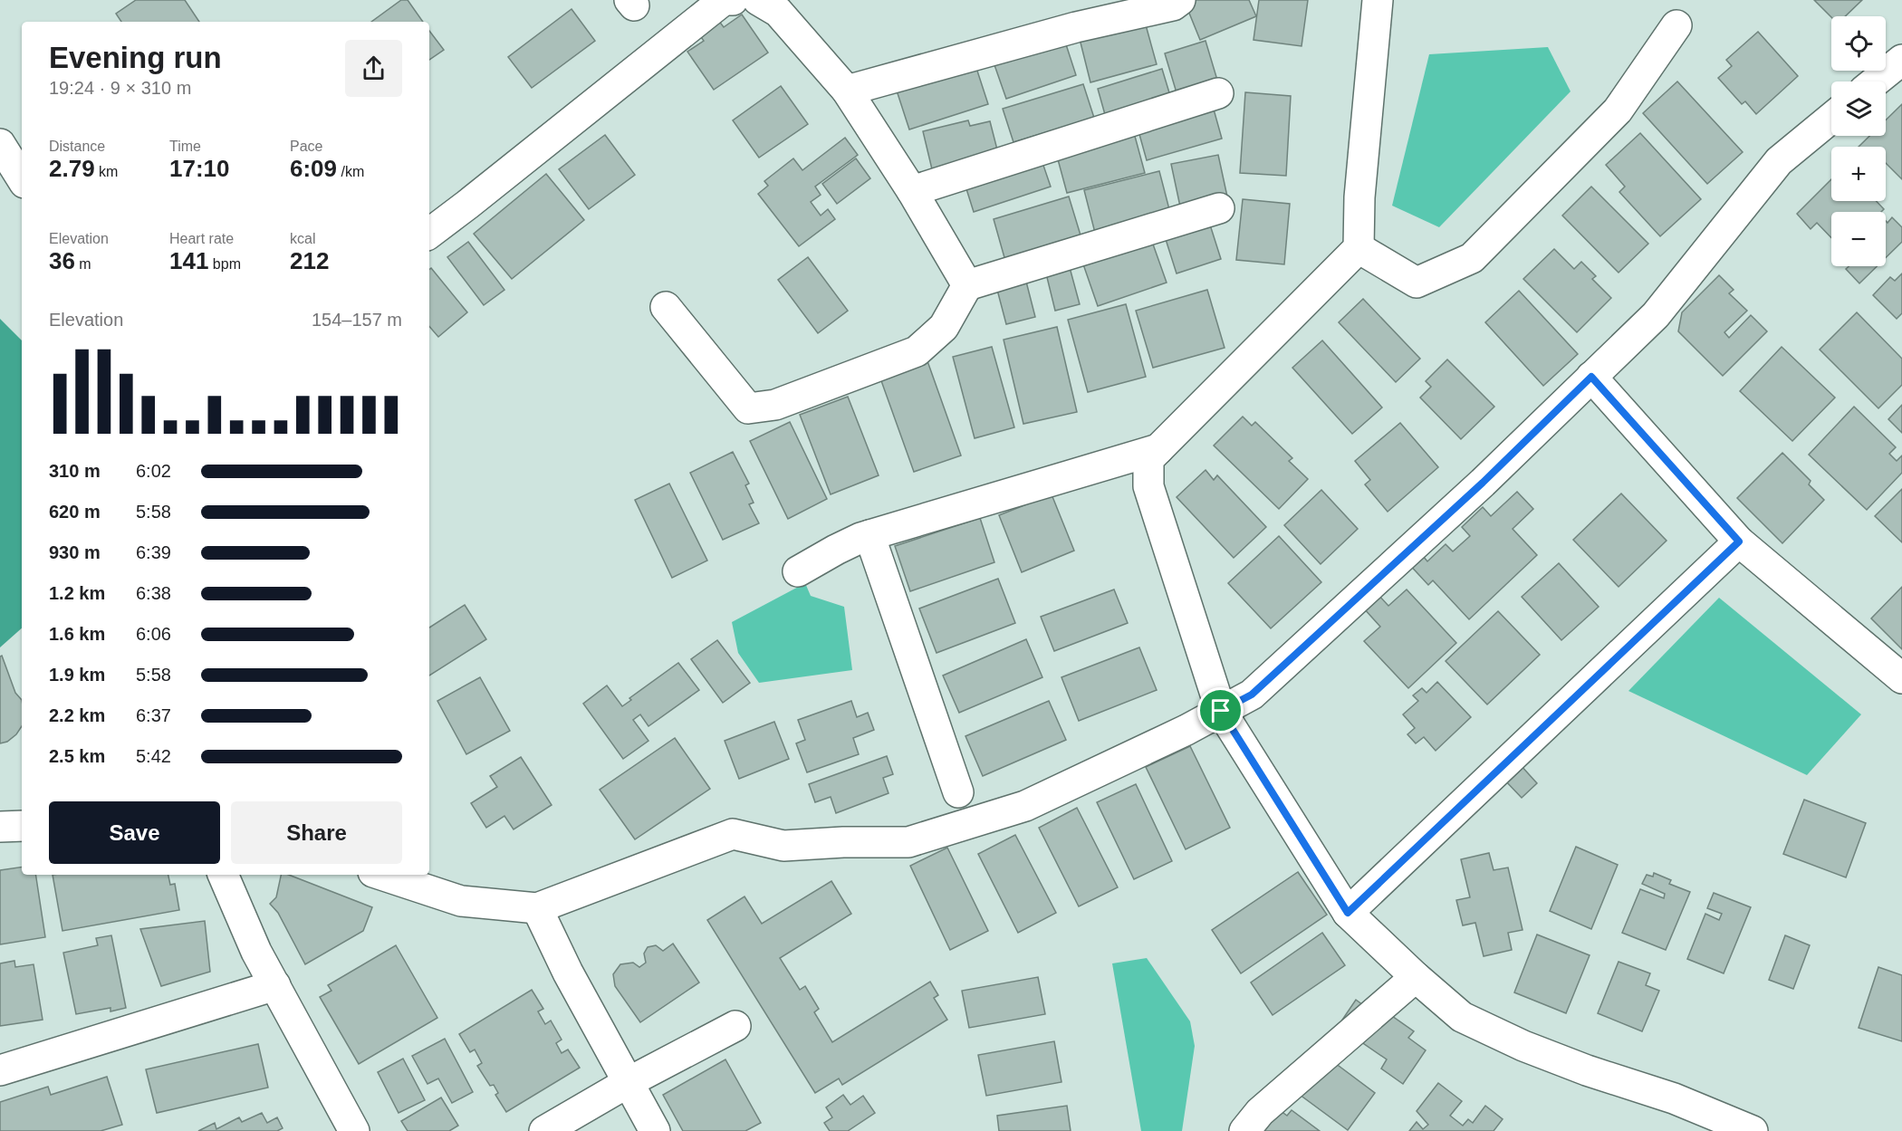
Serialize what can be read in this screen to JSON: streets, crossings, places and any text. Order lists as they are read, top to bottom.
{
  "page": {
    "map_buttons": ["+", "−"],
    "heading": ["Evening run", "19:24 · 9 × 310 m"],
    "stats": [
      ["Distance", "2.79 km"],
      ["Time", "17:10"],
      ["Pace", "6:09 /km"],
      ["Elevation", "36 m"],
      ["Heart rate", "141 bpm"],
      ["kcal", "212"]
    ],
    "chart": ["Elevation", "154–157 m"],
    "list": [
      {
        "name": "310 m",
        "note": "6:02"
      },
      {
        "name": "620 m",
        "note": "5:58"
      },
      {
        "name": "930 m",
        "note": "6:39"
      },
      {
        "name": "1.2 km",
        "note": "6:38"
      },
      {
        "name": "1.6 km",
        "note": "6:06"
      },
      {
        "name": "1.9 km",
        "note": "5:58"
      },
      {
        "name": "2.2 km",
        "note": "6:37"
      },
      {
        "name": "2.5 km",
        "note": "5:42"
      }
    ],
    "buttons": ["Save", "Share"]
  }
}
